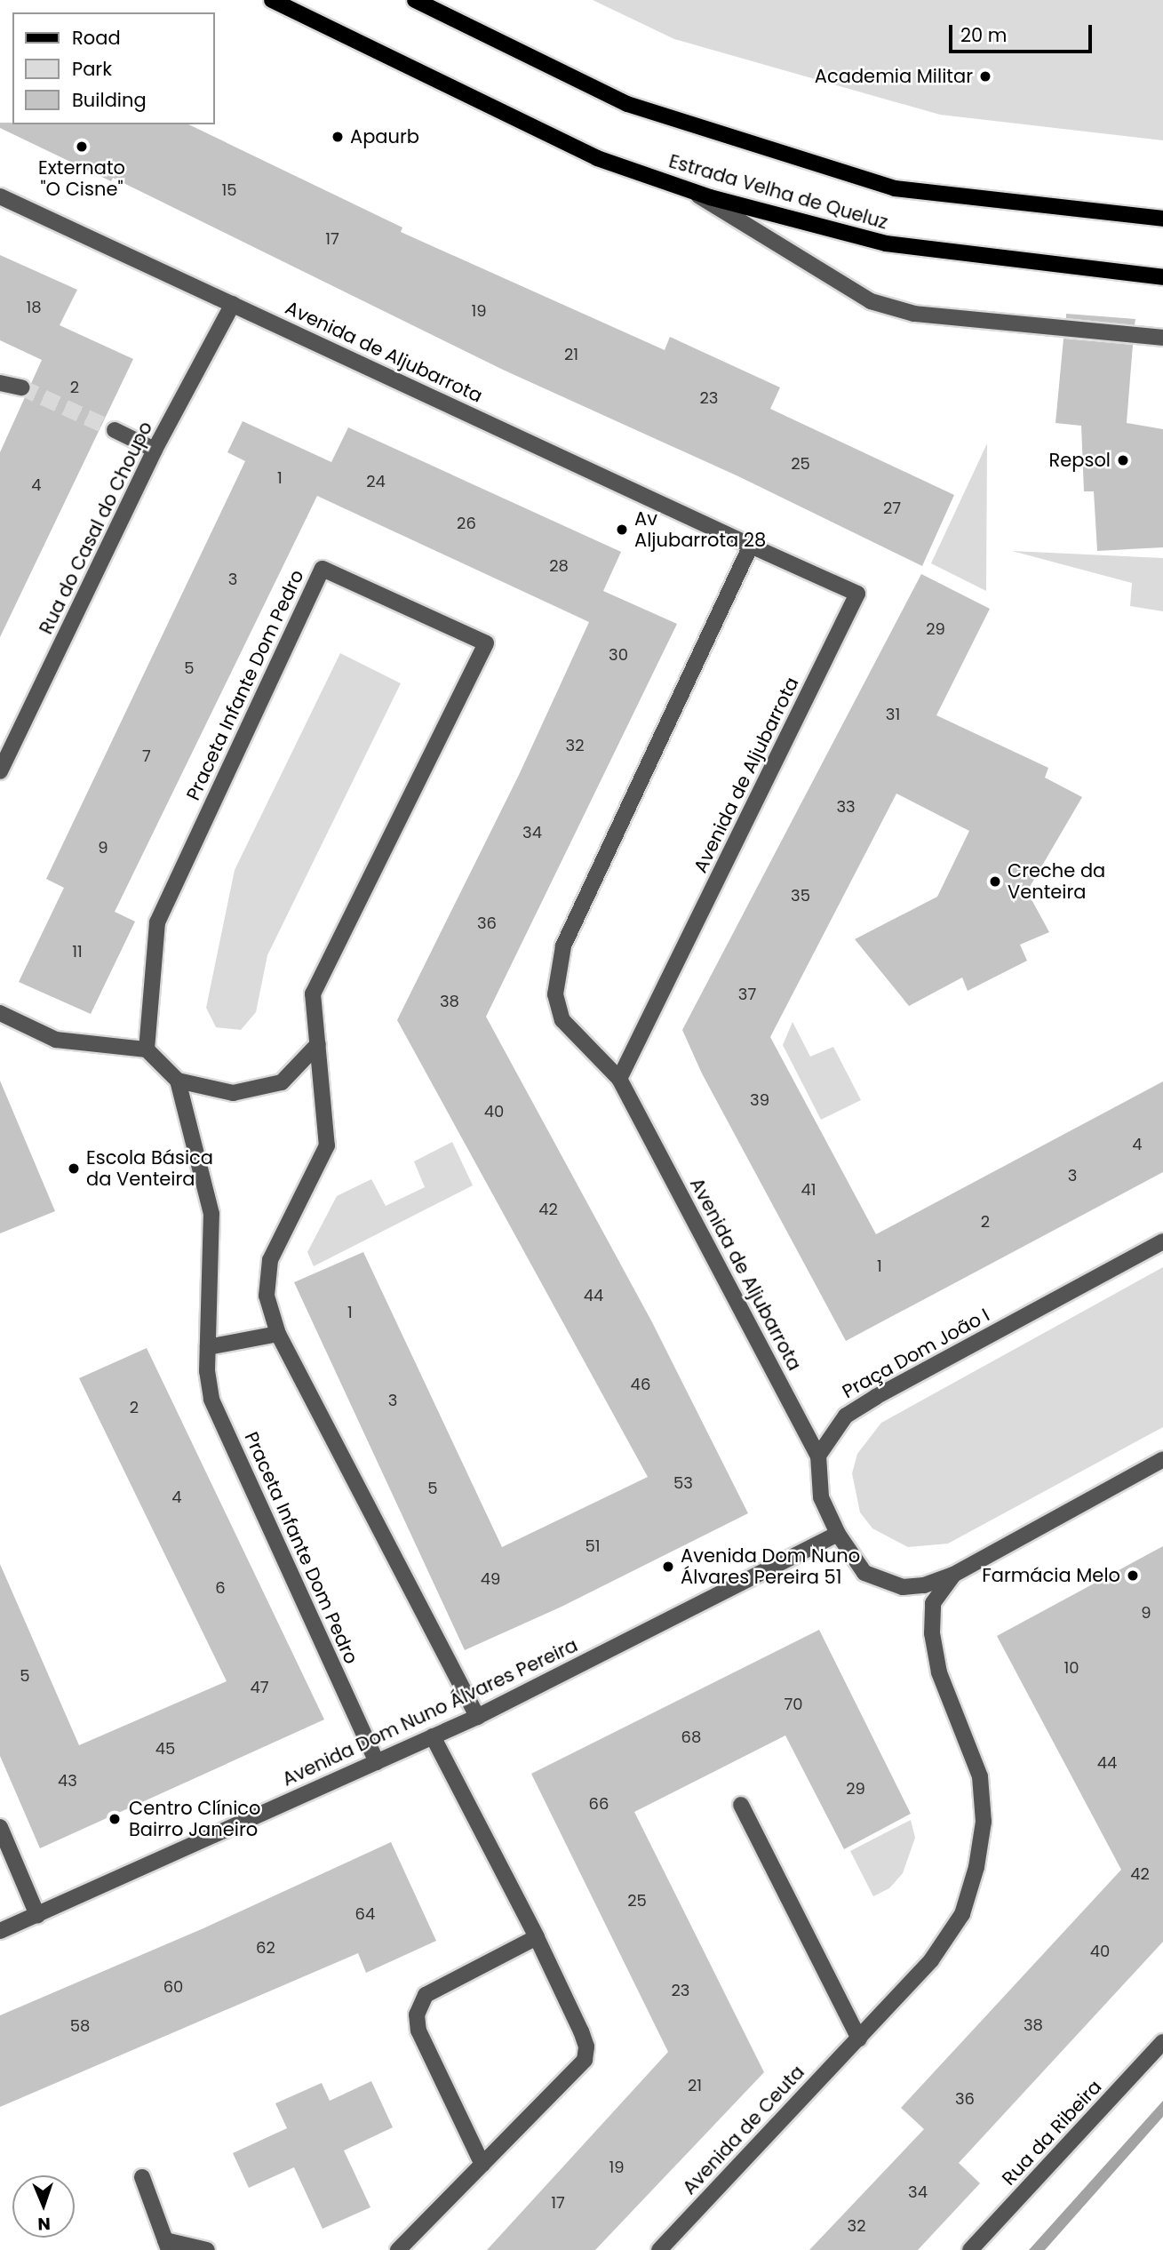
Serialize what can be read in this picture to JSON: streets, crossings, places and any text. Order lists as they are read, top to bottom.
{
  "streets": {
    "main road": ["Estrada Velha de Queluz"],
    "street": [
      "Avenida de Aljubarrota",
      "Rua do Casal do Choupo",
      "Praceta Infante Dom Pedro",
      "Praça Dom João I",
      "Avenida Dom Nuno Álvares Pereira",
      "Avenida de Ceuta",
      "Rua da Ribeira"
    ]
  },
  "crossings": [
    ["Avenida de Aljubarrota", "Rua do Casal do Choupo"],
    ["Avenida de Aljubarrota", "Praça Dom João I"],
    ["Praceta Infante Dom Pedro", "Avenida Dom Nuno Álvares Pereira"]
  ],
  "places": [
    "Academia Militar",
    "Apaurb",
    "Externato \"O Cisne\"",
    "Repsol",
    "Av Aljubarrota 28",
    "Creche da Venteira",
    "Escola Básica da Venteira",
    "Avenida Dom Nuno Álvares Pereira 51",
    "Farmácia Melo",
    "Centro Clínico Bairro Janeiro"
  ],
  "house_numbers": [
    "15",
    "17",
    "18",
    "19",
    "21",
    "2",
    "23",
    "25",
    "1",
    "24",
    "4",
    "27",
    "26",
    "28",
    "3",
    "29",
    "30",
    "5",
    "31",
    "32",
    "7",
    "33",
    "34",
    "9",
    "35",
    "36",
    "11",
    "37",
    "38",
    "39",
    "40",
    "4",
    "3",
    "41",
    "42",
    "2",
    "1",
    "44",
    "1",
    "46",
    "3",
    "2",
    "53",
    "5",
    "4",
    "51",
    "49",
    "6",
    "9",
    "10",
    "5",
    "47",
    "70",
    "68",
    "45",
    "44",
    "43",
    "29",
    "66",
    "42",
    "25",
    "64",
    "62",
    "40",
    "60",
    "23",
    "38",
    "58",
    "21",
    "36",
    "19",
    "34",
    "17",
    "32"
  ],
  "legend": ["Road", "Park", "Building"],
  "scale_bar": "20 m",
  "north": "bottom"
}
